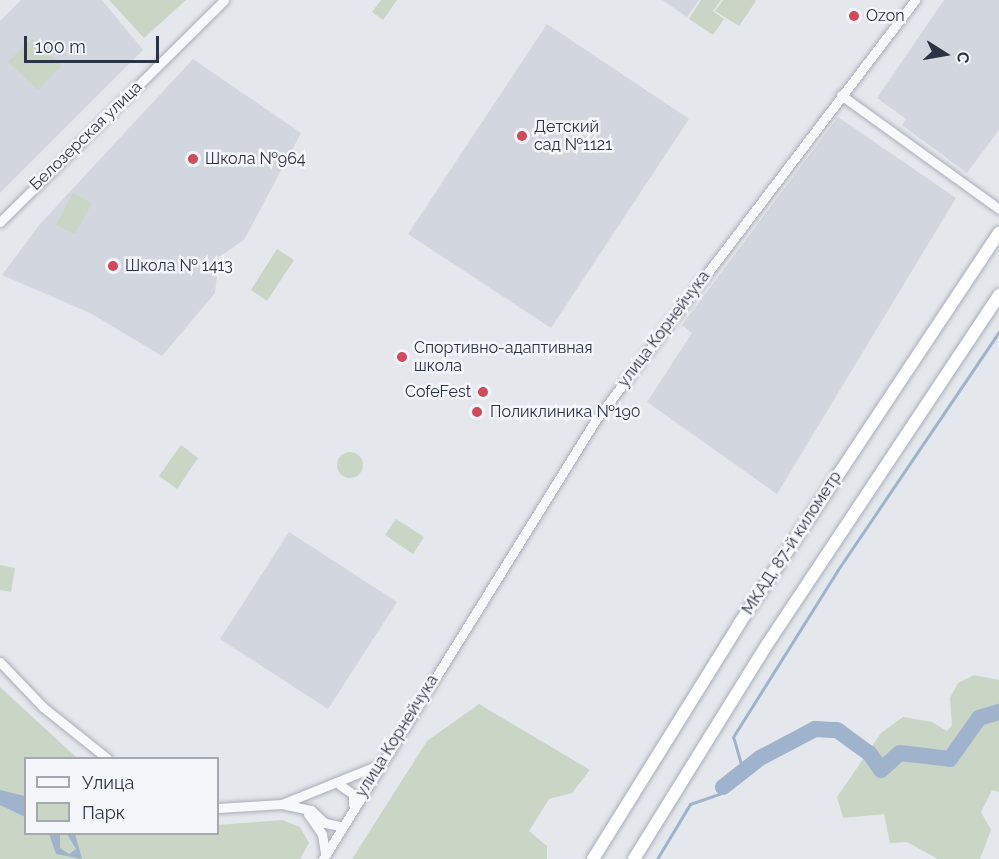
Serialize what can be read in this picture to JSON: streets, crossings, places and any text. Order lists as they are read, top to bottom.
{
  "streets": {
    "highway": ["МКАД, 87-й километр"],
    "street": ["Белозерская улица", "улица Корнейчука"]
  },
  "places": [
    "Ozon",
    "Детский сад №1121",
    "Школа №964",
    "Школа № 1413",
    "Спортивно-адаптивная школа",
    "CofeFest",
    "Поликлиника №190"
  ],
  "legend": ["Улица", "Парк"],
  "scale_bar": "100 m",
  "north": "right"
}
